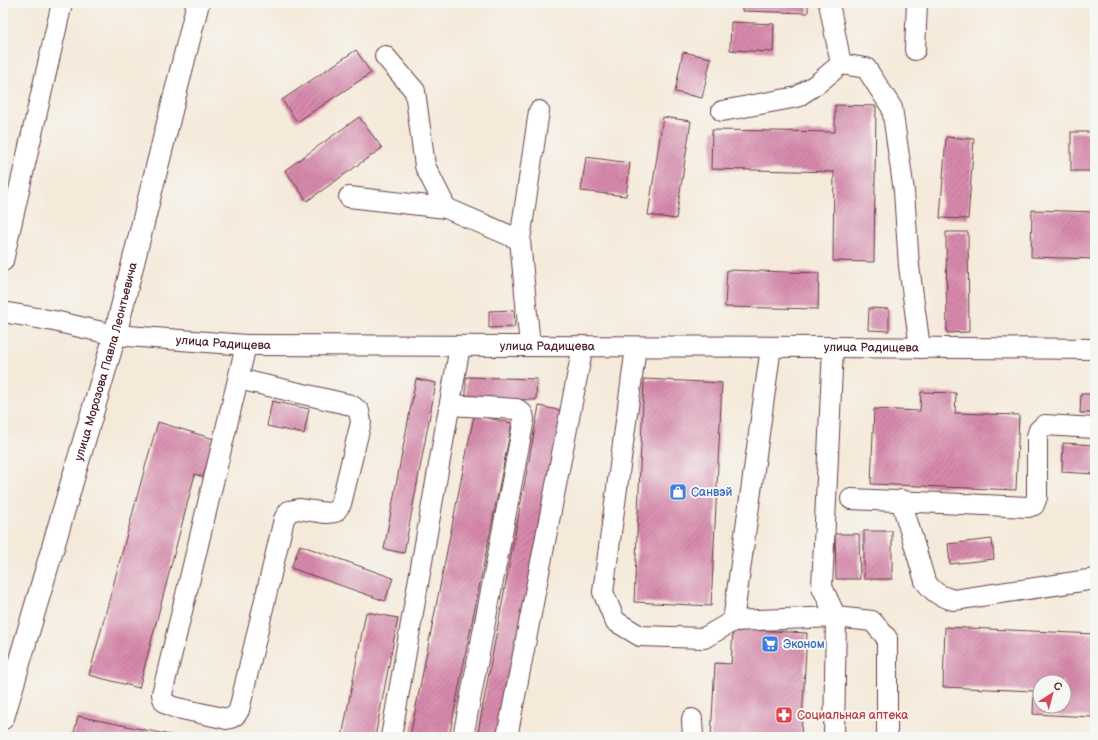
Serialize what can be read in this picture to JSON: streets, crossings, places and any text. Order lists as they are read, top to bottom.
{
  "streets": {
    "main road": ["улица Морозова Павла Леонтьевича"],
    "street": ["улица Радищева"]
  },
  "crossings": [
    ["улица Радищева", "улица Морозова Павла Леонтьевича"]
  ],
  "places": {
    "shop": ["Санвэй"],
    "supermarket": ["Эконом"],
    "pharmacy": ["Социальная аптека"]
  },
  "north": "top right"
}
